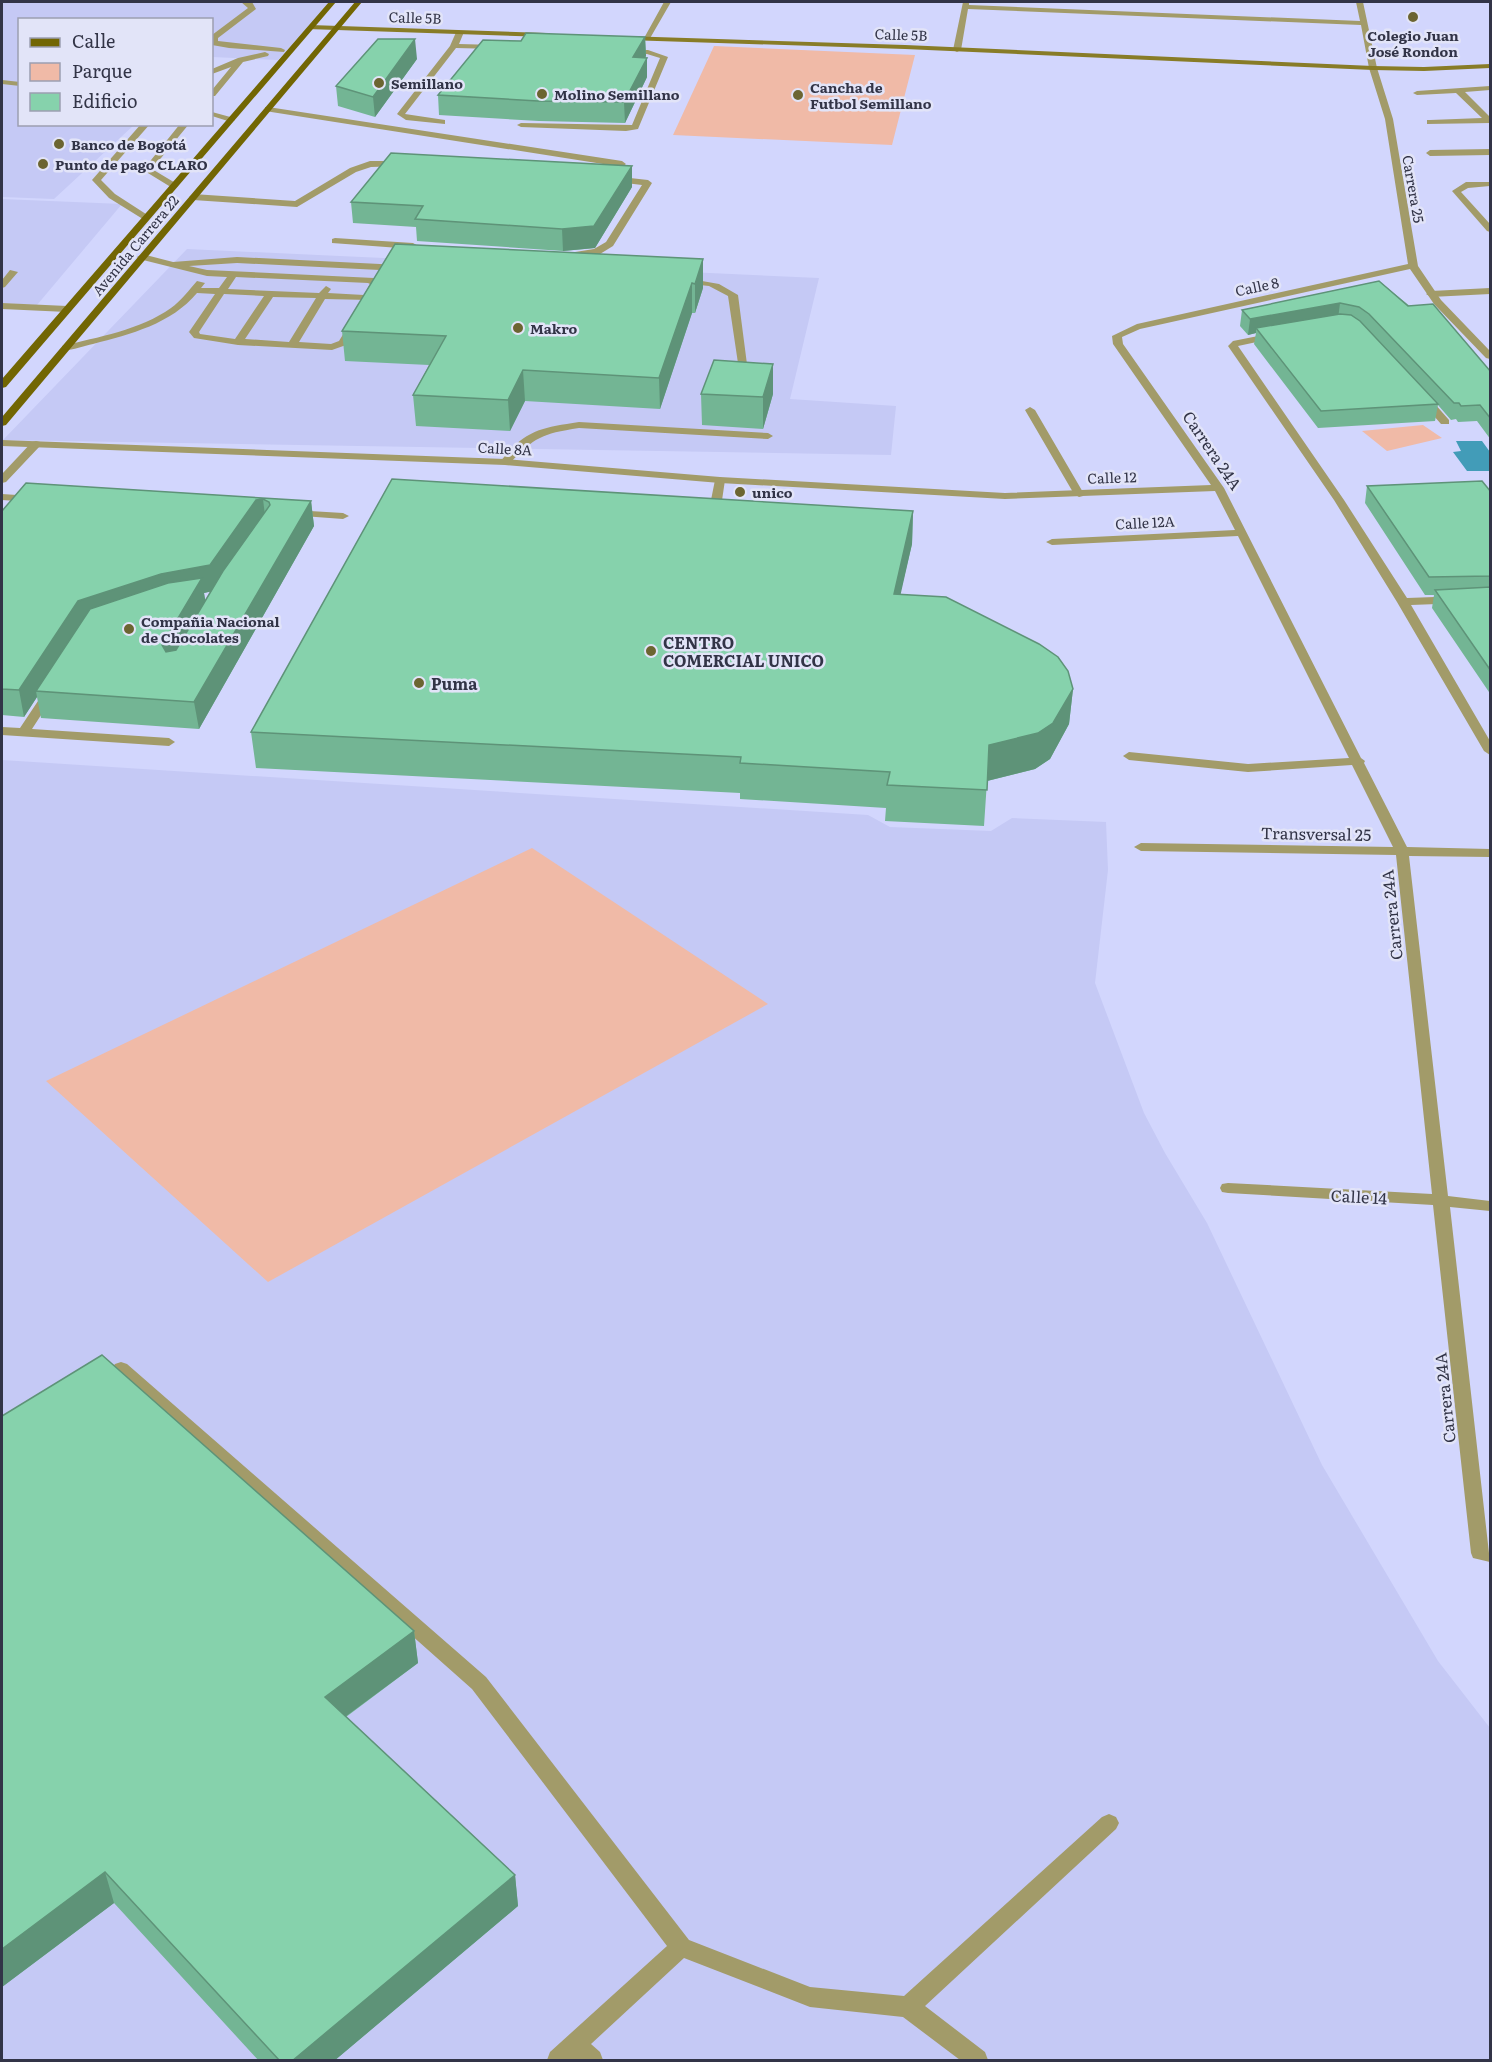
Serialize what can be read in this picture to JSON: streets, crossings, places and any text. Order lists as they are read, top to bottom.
{
  "streets": {
    "main road": ["Avenida Carrera 22"],
    "street": [
      "Calle 5B",
      "Carrera 25",
      "Calle 8",
      "Calle 8A",
      "Carrera 24A",
      "Calle 12",
      "Calle 12A",
      "Transversal 25",
      "Calle 14"
    ]
  },
  "crossings": [
    ["Calle 5B", "Carrera 25"],
    ["Calle 5B", "Avenida Carrera 22"],
    ["Carrera 25", "Calle 8"],
    ["Calle 8", "Carrera 24A"],
    ["Calle 8A", "Calle 12"],
    ["Carrera 24A", "Calle 12"],
    ["Carrera 24A", "Calle 12A"],
    ["Carrera 24A", "Transversal 25"],
    ["Carrera 24A", "Calle 14"]
  ],
  "places": [
    "Colegio Juan José Rondon",
    "Semillano",
    "Molino Semillano",
    "Cancha de Futbol Semillano",
    "Banco de Bogotá",
    "Punto de pago CLARO",
    "Makro",
    "unico",
    "Compañia Nacional de Chocolates",
    "CENTRO COMERCIAL UNICO",
    "Puma"
  ],
  "legend": ["Calle", "Parque", "Edificio"]
}
